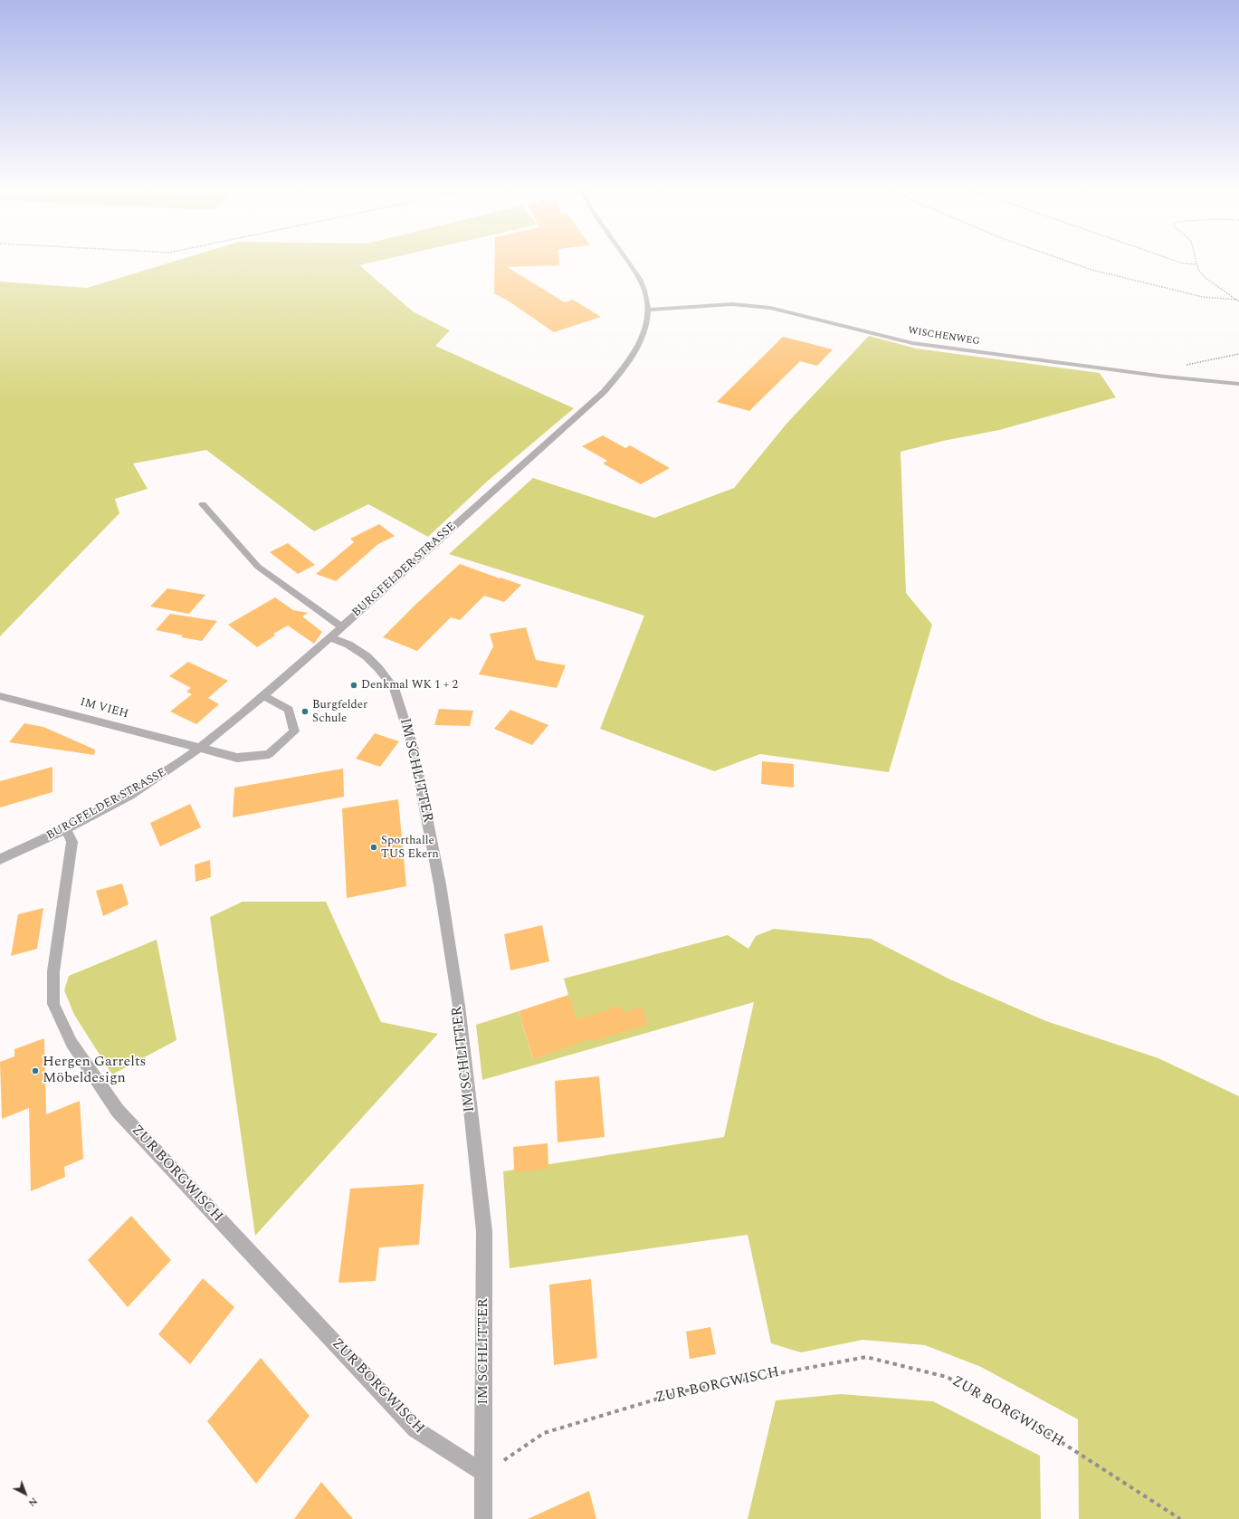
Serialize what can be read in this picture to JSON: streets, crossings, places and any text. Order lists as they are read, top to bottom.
{
  "streets": {
    "street": [
      "WISCHENWEG",
      "BURGFELDER STRASSE",
      "IM VIEH",
      "IM SCHLITTER",
      "ZUR BORGWISCH"
    ]
  },
  "crossings": [
    ["WISCHENWEG", "BURGFELDER STRASSE"],
    ["BURGFELDER STRASSE", "IM VIEH"],
    ["BURGFELDER STRASSE", "IM SCHLITTER"],
    ["BURGFELDER STRASSE", "ZUR BORGWISCH"],
    ["IM SCHLITTER", "ZUR BORGWISCH"]
  ],
  "places": [
    "Denkmal WK 1 + 2",
    "Burgfelder Schule",
    "Sporthalle TUS Ekern",
    "Hergen Garrelts Möbeldesign"
  ],
  "north": "bottom right"
}
